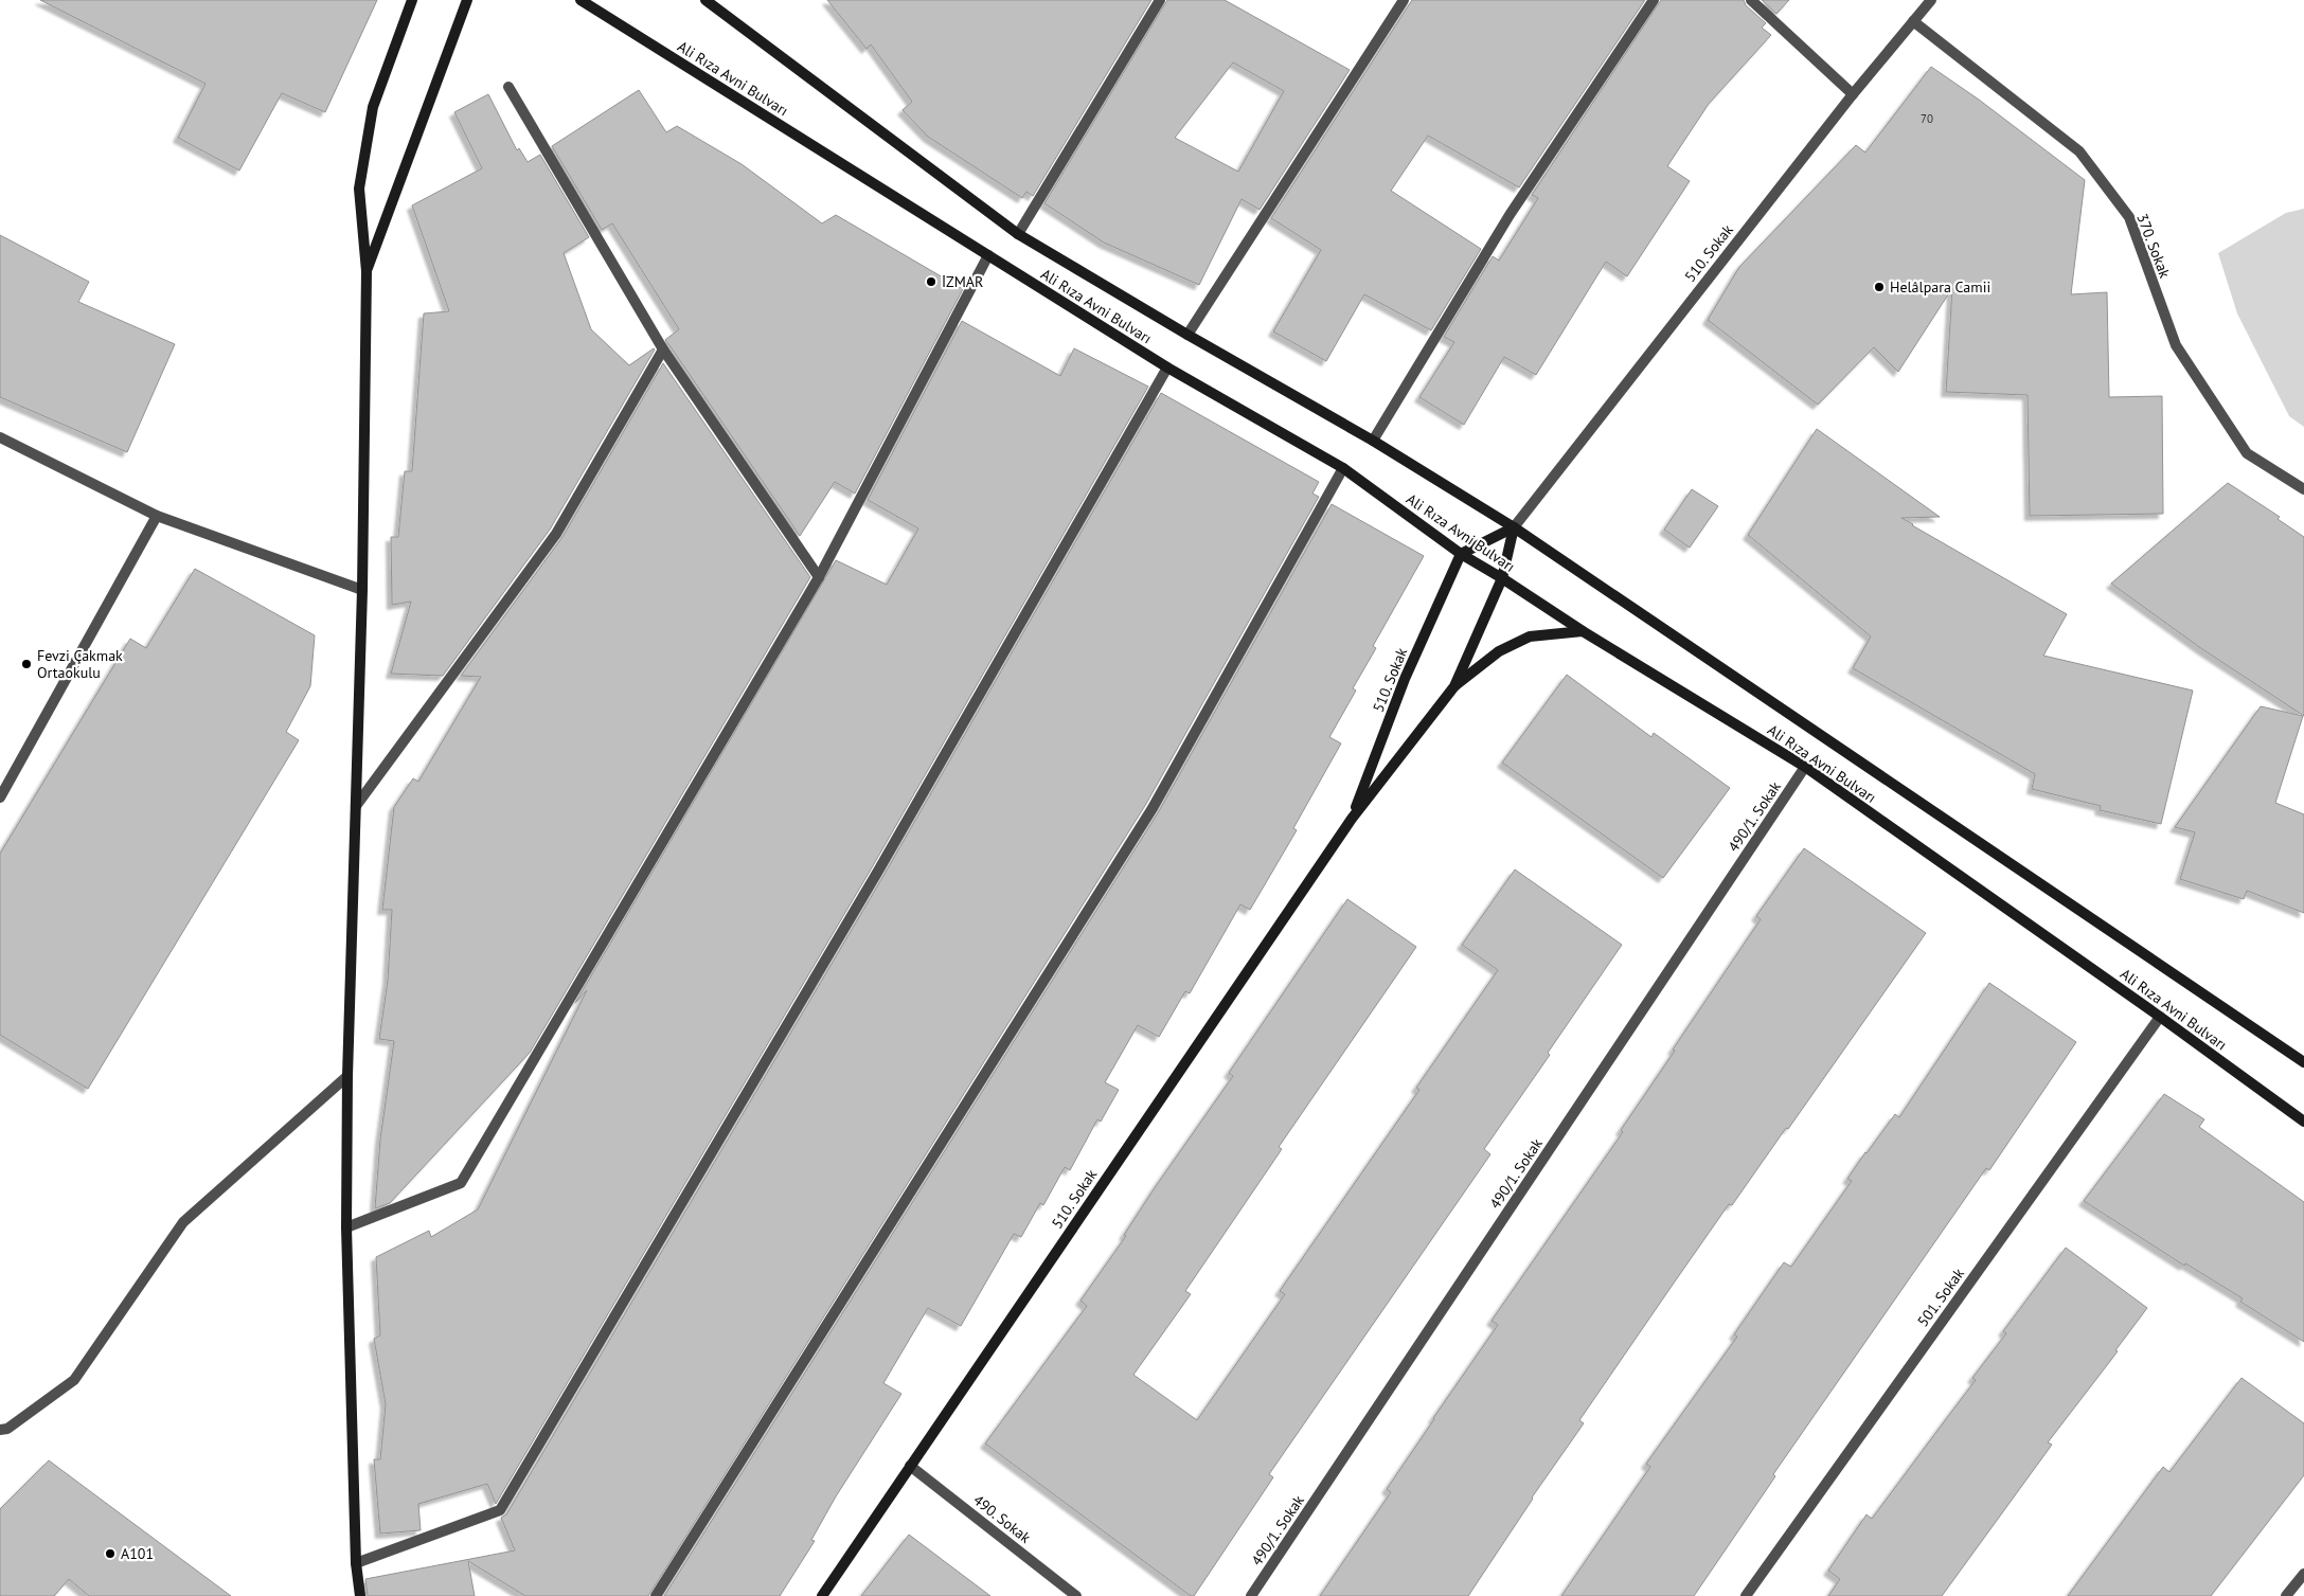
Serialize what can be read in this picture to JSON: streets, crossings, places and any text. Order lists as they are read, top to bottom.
{
  "streets": {
    "main road": ["Ali Rıza Avni Bulvarı", "510. Sokak"],
    "street": [
      "370. Sokak",
      "490/1. Sokak",
      "501. Sokak",
      "490. Sokak"
    ]
  },
  "crossings": [
    ["Ali Rıza Avni Bulvarı", "510. Sokak"],
    ["Ali Rıza Avni Bulvarı", "490/1. Sokak"],
    ["Ali Rıza Avni Bulvarı", "501. Sokak"],
    ["370. Sokak", "510. Sokak"],
    ["510. Sokak", "490. Sokak"]
  ],
  "places": [
    "İZMAR",
    "Helâlpara Camii",
    "Fevzi Çakmak Ortaokulu",
    "A101"
  ],
  "house_numbers": ["70"]
}
